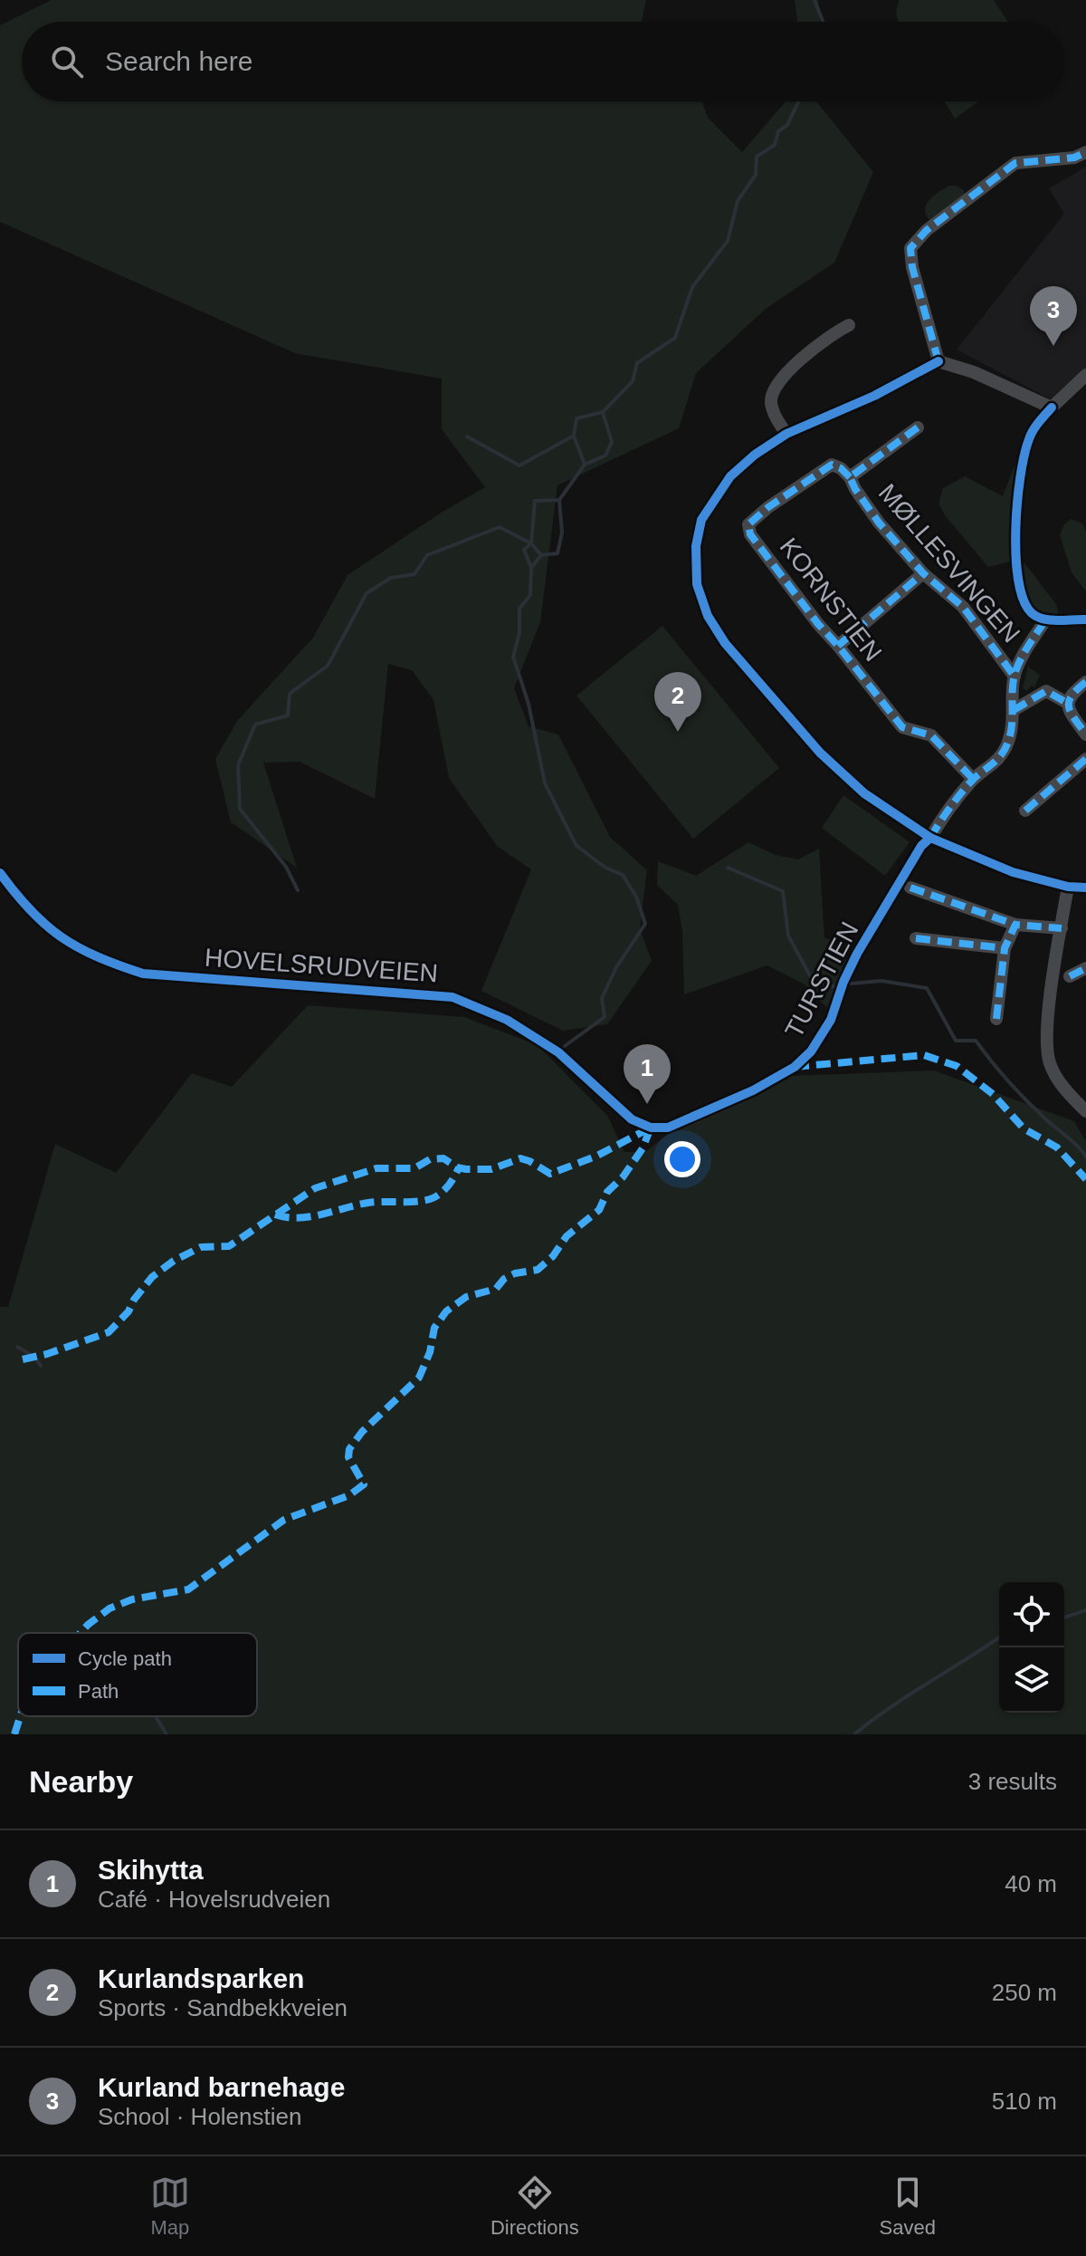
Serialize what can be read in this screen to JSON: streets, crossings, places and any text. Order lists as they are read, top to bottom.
{
  "streets": {
    "street": ["MØLLESVINGEN", "KORNSTIEN", "HOVELSRUDVEIEN"],
    "cycle path": ["TURSTIEN"]
  },
  "crossings": [
    ["MØLLESVINGEN", "KORNSTIEN"]
  ],
  "legend": ["Cycle path", "Path"],
  "page": {
    "search": "Search here",
    "pins": ["3", "2", "1"],
    "heading": ["Nearby", "3 results"],
    "list": [
      {
        "mark": "1",
        "name": "Skihytta",
        "note": "Café · Hovelsrudveien",
        "value": "40 m"
      },
      {
        "mark": "2",
        "name": "Kurlandsparken",
        "note": "Sports · Sandbekkveien",
        "value": "250 m"
      },
      {
        "mark": "3",
        "name": "Kurland barnehage",
        "note": "School · Holenstien",
        "value": "510 m"
      }
    ],
    "nav": ["Map", "Directions", "Saved"]
  }
}
